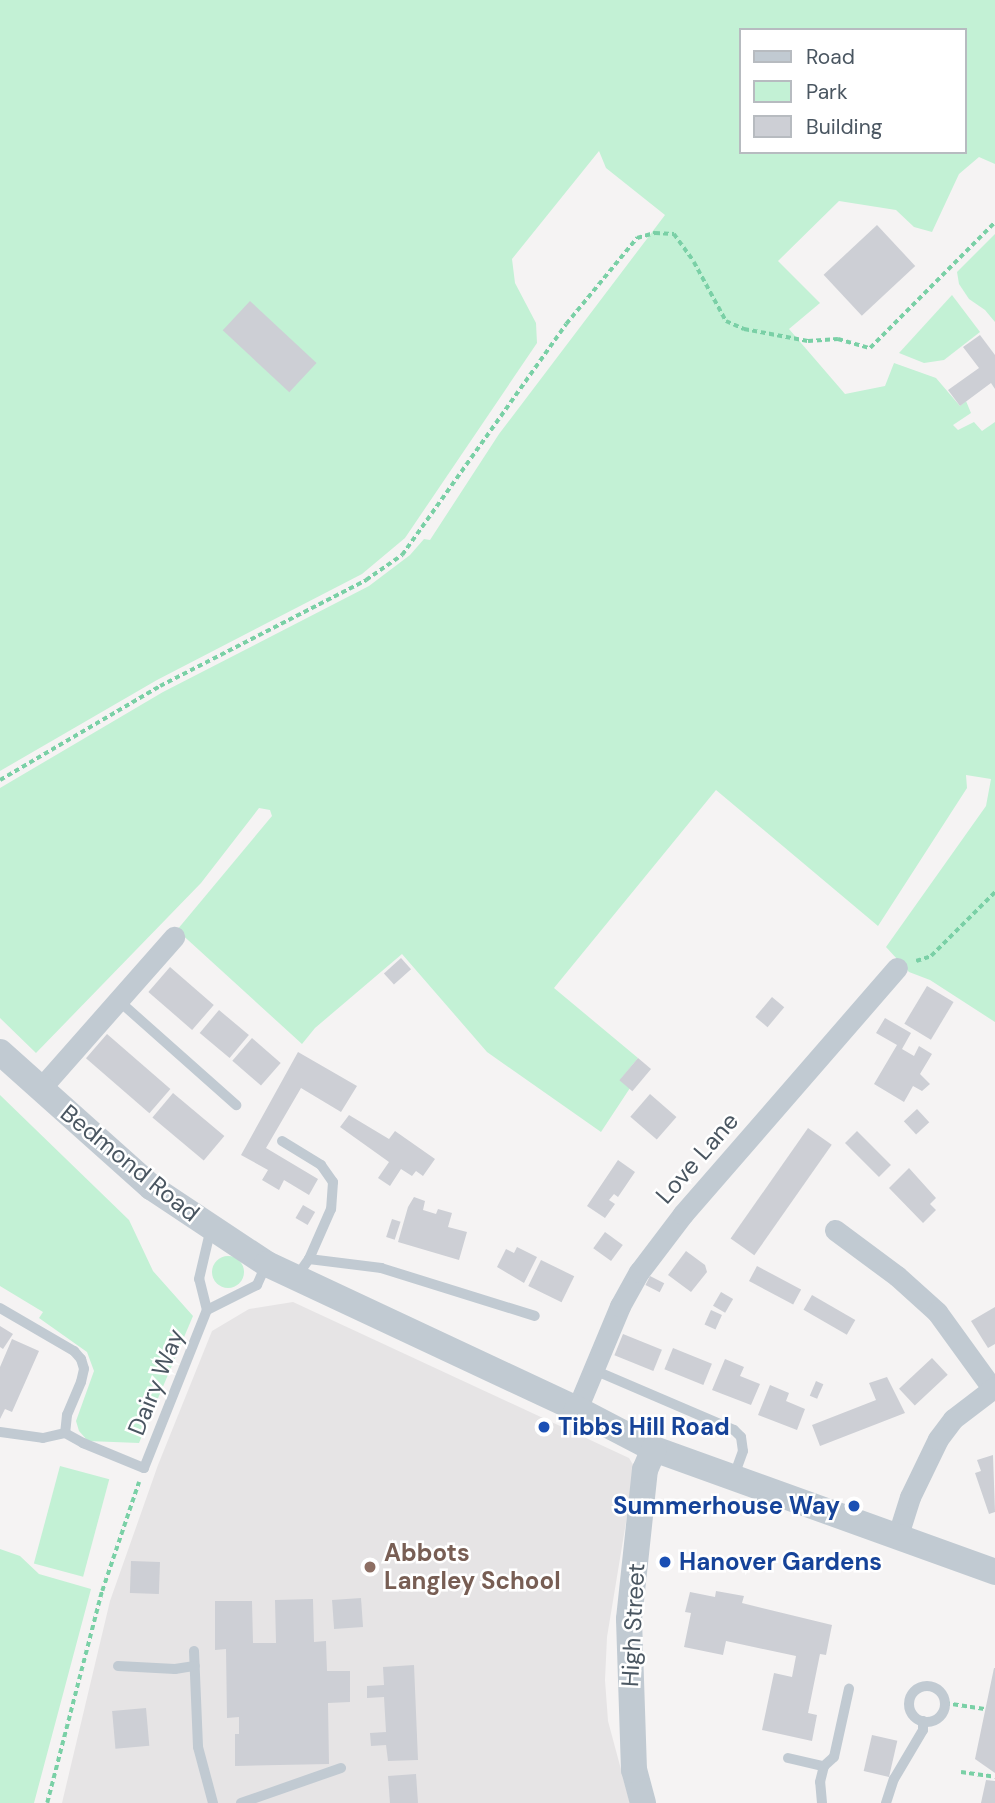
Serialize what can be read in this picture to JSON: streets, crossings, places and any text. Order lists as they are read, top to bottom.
{
  "streets": {
    "street": ["Love Lane", "Bedmond Road", "High Street"],
    "lane": ["Dairy Way"]
  },
  "crossings": [
    ["Bedmond Road", "Dairy Way"]
  ],
  "places": [
    "Tibbs Hill Road",
    "Summerhouse Way",
    "Hanover Gardens",
    "Abbots Langley School"
  ],
  "legend": ["Road", "Park", "Building"]
}
